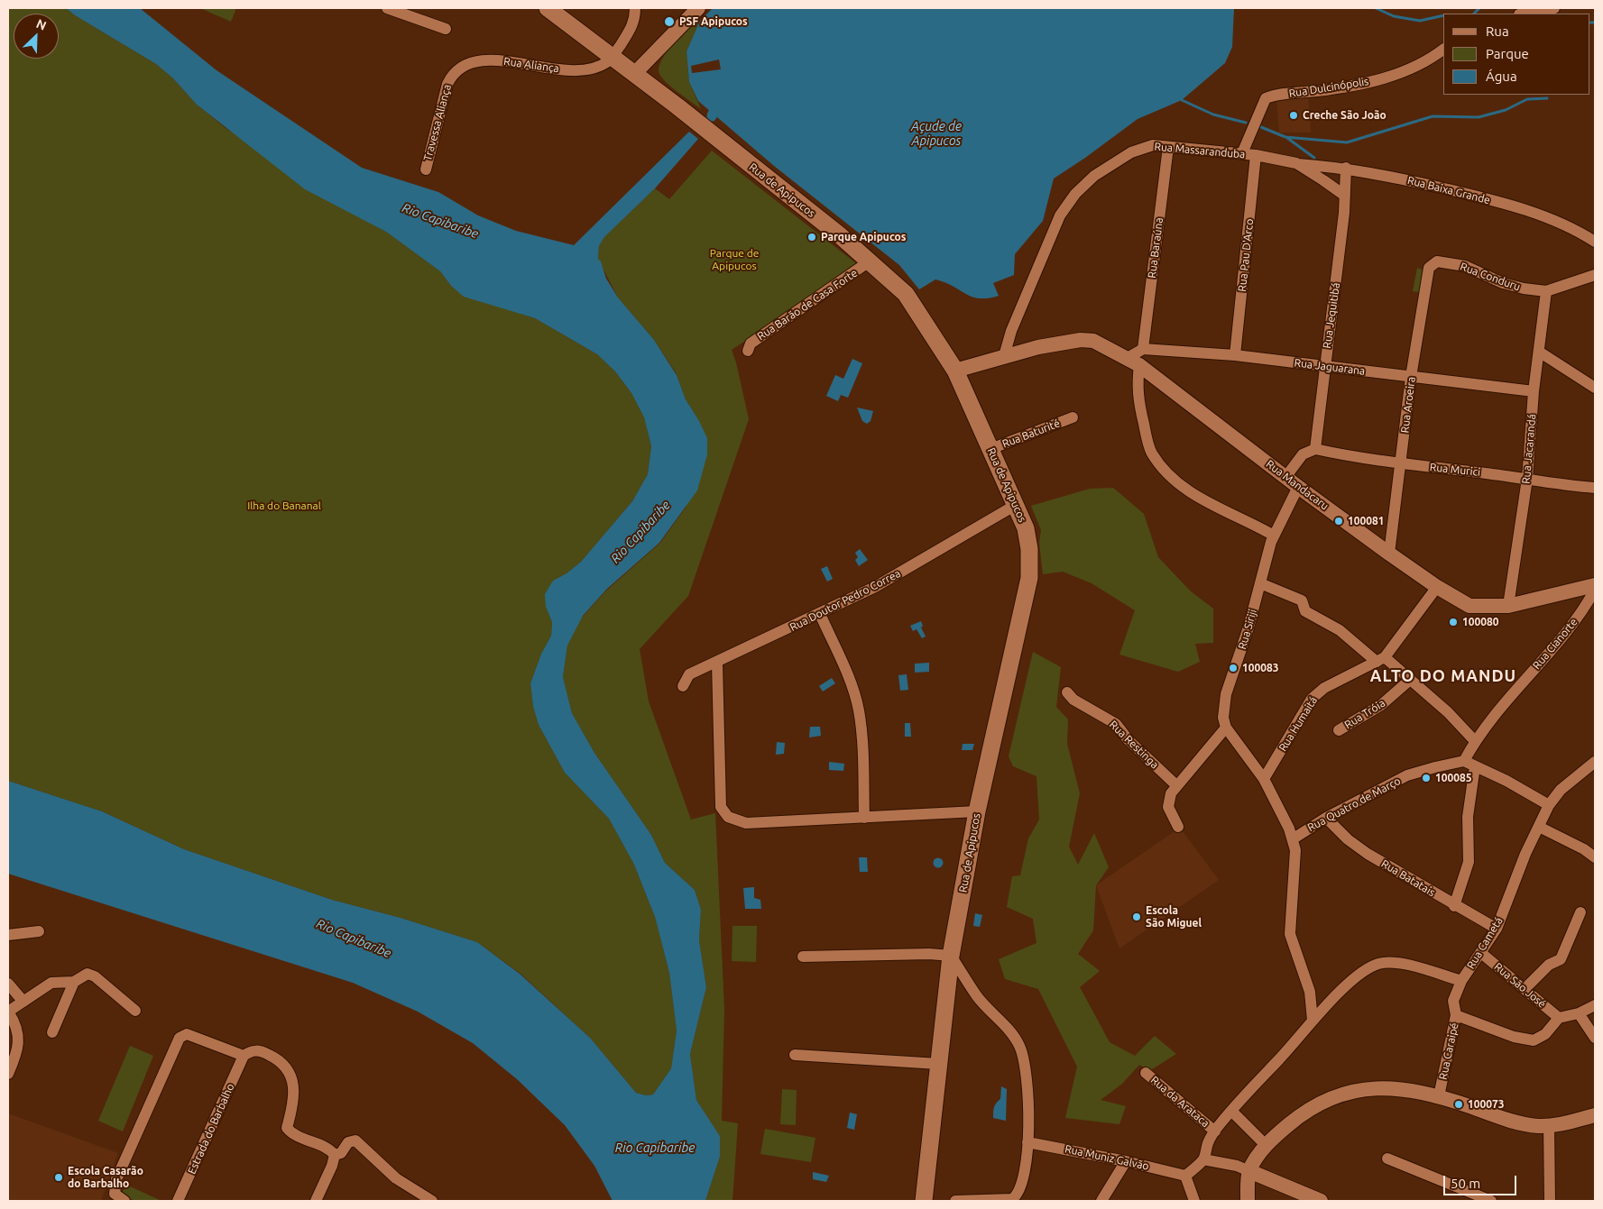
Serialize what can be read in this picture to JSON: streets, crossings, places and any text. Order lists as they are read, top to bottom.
{
  "streets": {
    "main road": ["Rua de Apipucos"],
    "street": [
      "Rua Aliança",
      "Rua Dulcinópolis",
      "Travessa Aliança",
      "Rua Massaranduba",
      "Rua Baixa Grande",
      "Rua Baraúna",
      "Rua Pau D'Arco",
      "Rua Conduru",
      "Rua Barão de Casa Forte",
      "Rua Jequitibá",
      "Rua Jaguarana",
      "Rua Aroeira",
      "Rua Baturité",
      "Rua Jacarandá",
      "Rua Murici",
      "Rua Mandacaru",
      "Rua Doutor Pedro Correa",
      "Rua Siriji",
      "Rua Cianorte",
      "Rua Tróia",
      "Rua Humaitá",
      "Rua Restinga",
      "Rua Quatro de Março",
      "Rua Batatais",
      "Rua Cametá",
      "Rua São José",
      "Rua Caraipé",
      "Rua da Arataca",
      "Estrada do Barbalho",
      "Rua Muniz Galvão"
    ]
  },
  "crossings": [
    ["Rua Aliança", "Travessa Aliança"],
    ["Rua Aliança", "Rua de Apipucos"],
    ["Rua Dulcinópolis", "Rua Massaranduba"],
    ["Rua Massaranduba", "Rua Baixa Grande"],
    ["Rua Massaranduba", "Rua Baraúna"],
    ["Rua Massaranduba", "Rua Pau D'Arco"],
    ["Rua Massaranduba", "Rua Jequitibá"],
    ["Rua Massaranduba", "Rua Mandacaru"],
    ["Rua de Apipucos", "Rua Barão de Casa Forte"],
    ["Rua de Apipucos", "Rua Baturité"],
    ["Rua de Apipucos", "Rua Doutor Pedro Correa"],
    ["Rua Baixa Grande", "Rua Jequitibá"],
    ["Rua Baraúna", "Rua Jaguarana"],
    ["Rua Pau D'Arco", "Rua Jaguarana"],
    ["Rua Conduru", "Rua Aroeira"],
    ["Rua Conduru", "Rua Jacarandá"],
    ["Rua Jequitibá", "Rua Jaguarana"],
    ["Rua Jequitibá", "Rua Murici"],
    ["Rua Jaguarana", "Rua Aroeira"],
    ["Rua Jaguarana", "Rua Jacarandá"],
    ["Rua Aroeira", "Rua Murici"],
    ["Rua Aroeira", "Rua Mandacaru"],
    ["Rua Jacarandá", "Rua Murici"],
    ["Rua Jacarandá", "Rua Mandacaru"],
    ["Rua Mandacaru", "Rua Siriji"],
    ["Rua Mandacaru", "Rua Humaitá"],
    ["Rua Cianorte", "Rua Quatro de Março"],
    ["Rua Cianorte", "Rua Batatais"],
    ["Rua Quatro de Março", "Rua Batatais"],
    ["Rua Batatais", "Rua Cametá"],
    ["Rua Cametá", "Rua São José"],
    ["Rua Cametá", "Rua Caraipé"]
  ],
  "districts": ["ALTO DO MANDU"],
  "water": ["Açude de Apipucos", "Rio Capibaribe"],
  "parks": ["Parque de Apipucos", "Ilha do Bananal"],
  "places": [
    "PSF Apipucos",
    "Creche São João",
    "Parque Apipucos",
    "100081",
    "100080",
    "100083",
    "100085",
    "Escola São Miguel",
    "100073",
    "Escola Casarão do Barbalho"
  ],
  "legend": ["Rua", "Parque", "Água"],
  "scale_bar": "50 m",
  "north": "top right"
}
